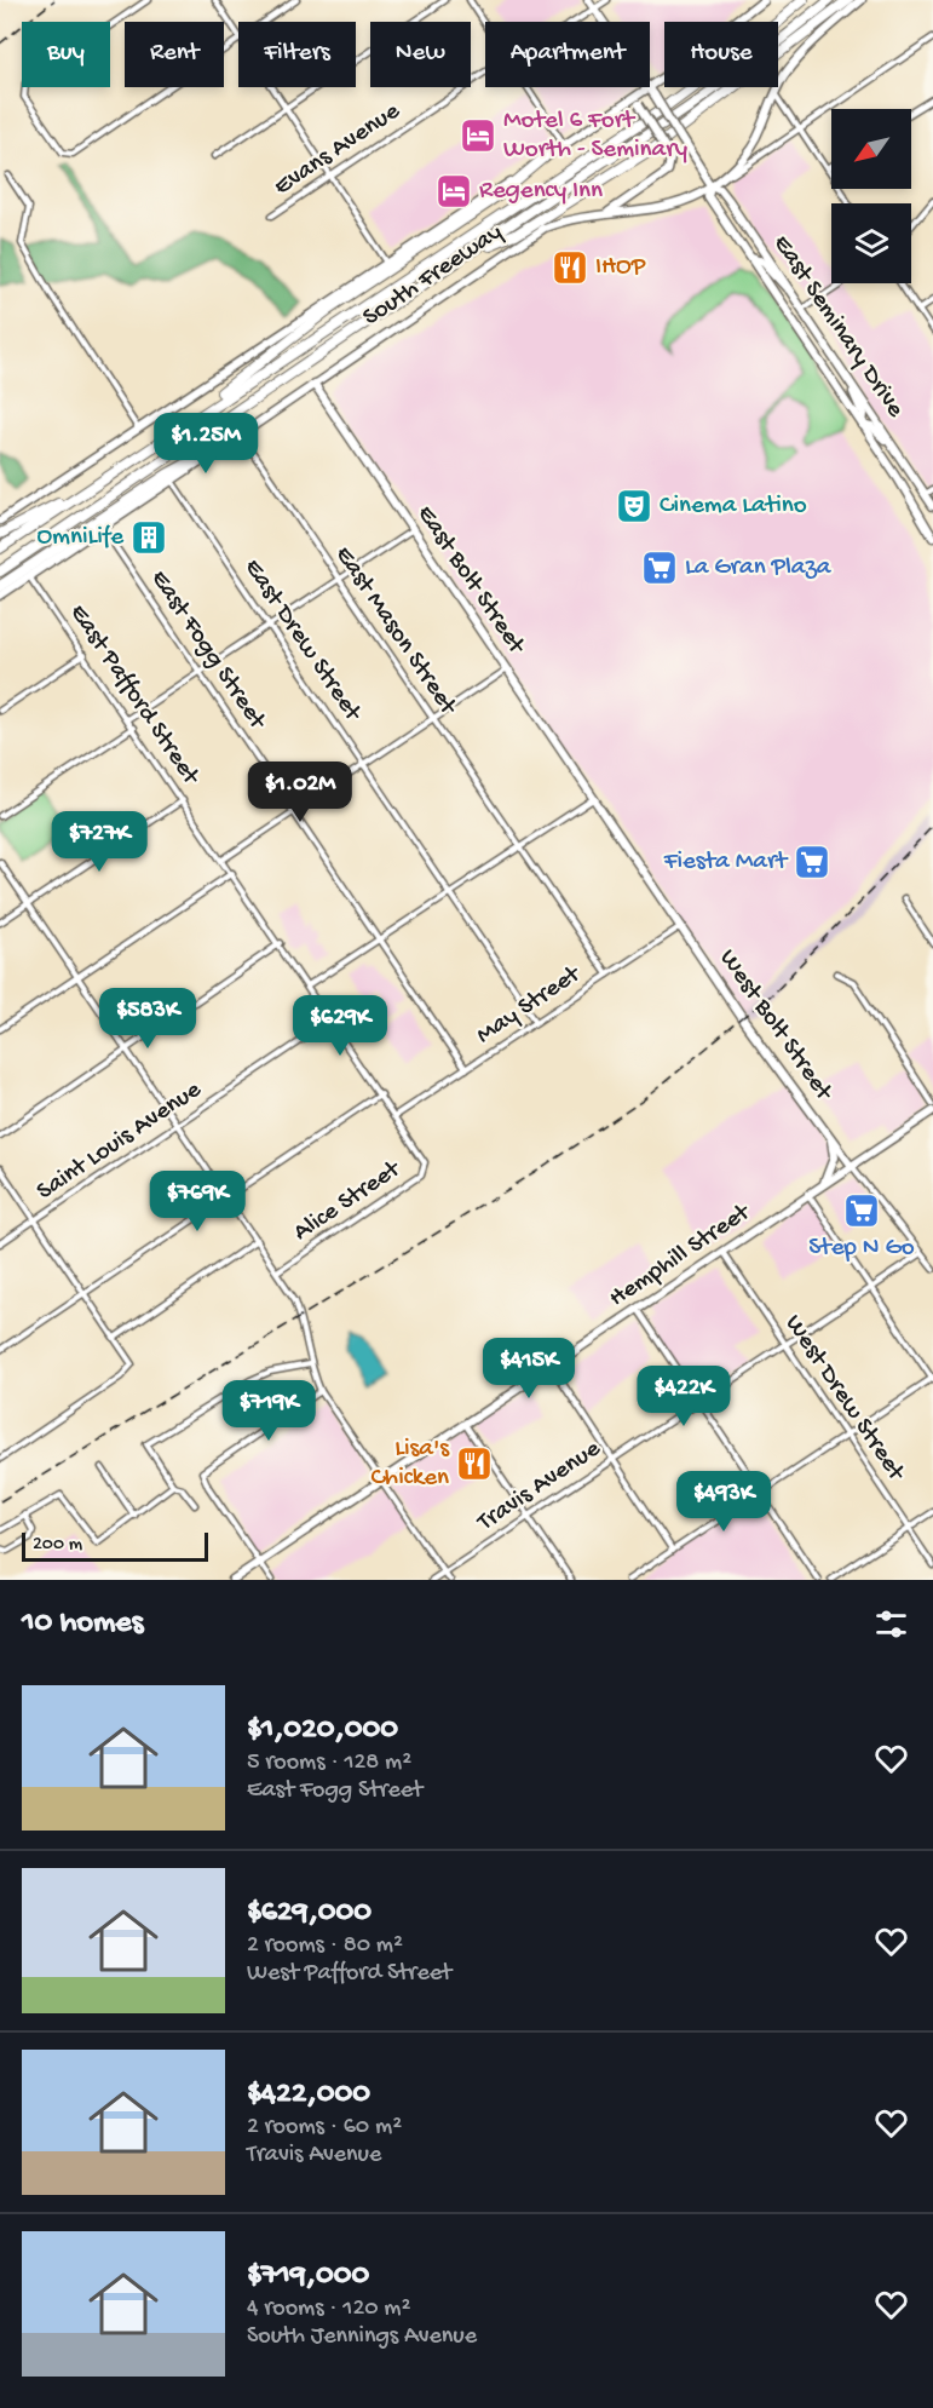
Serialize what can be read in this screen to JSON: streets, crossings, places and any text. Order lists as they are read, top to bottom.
{
  "streets": {
    "highway": ["South Freeway"],
    "main road": [
      "East Seminary Drive",
      "East Bolt Street",
      "West Bolt Street",
      "Hemphill Street"
    ],
    "street": [
      "Evans Avenue",
      "East Mason Street",
      "East Drew Street",
      "East Fogg Street",
      "East Pafford Street",
      "May Street",
      "Saint Louis Avenue",
      "Alice Street",
      "West Drew Street",
      "Travis Avenue"
    ]
  },
  "crossings": [
    ["Evans Avenue", "East Seminary Drive"],
    ["South Freeway", "East Seminary Drive"],
    ["South Freeway", "East Bolt Street"],
    ["South Freeway", "East Mason Street"],
    ["South Freeway", "East Drew Street"],
    ["South Freeway", "East Fogg Street"],
    ["South Freeway", "East Pafford Street"],
    ["East Bolt Street", "West Bolt Street"],
    ["East Mason Street", "May Street"],
    ["East Fogg Street", "May Street"],
    ["East Pafford Street", "May Street"],
    ["East Pafford Street", "Saint Louis Avenue"],
    ["East Pafford Street", "Alice Street"],
    ["May Street", "West Bolt Street"],
    ["West Bolt Street", "Hemphill Street"],
    ["West Bolt Street", "Travis Avenue"],
    ["Hemphill Street", "West Drew Street"],
    ["West Drew Street", "Travis Avenue"]
  ],
  "places": {
    "hotel": ["Motel 6 Fort Worth - Seminary", "Regency Inn"],
    "restaurant": ["IHOP", "Lisa's Chicken"],
    "theatre": ["Cinema Latino"],
    "building": ["OmniLife"],
    "supermarket": ["La Gran Plaza", "Fiesta Mart", "Step N Go"]
  },
  "scale_bar": "200 m",
  "north": "bottom left",
  "page": {
    "chip": [
      "Buy",
      "Rent",
      "Filters",
      "New",
      "Apartment",
      "House"
    ],
    "price": [
      "$1.25M",
      "$1.02M",
      "$727K",
      "$583K",
      "$629K",
      "$769K",
      "$415K",
      "$422K",
      "$719K",
      "$493K"
    ],
    "scale": "200 m",
    "heading": "10 homes",
    "list": [
      {
        "name": "$1,020,000",
        "note": "5 rooms · 128 m² · East Fogg Street"
      },
      {
        "name": "$629,000",
        "note": "2 rooms · 80 m² · West Pafford Street"
      },
      {
        "name": "$422,000",
        "note": "2 rooms · 60 m² · Travis Avenue"
      },
      {
        "name": "$719,000",
        "note": "4 rooms · 120 m² · South Jennings Avenue"
      }
    ]
  }
}
